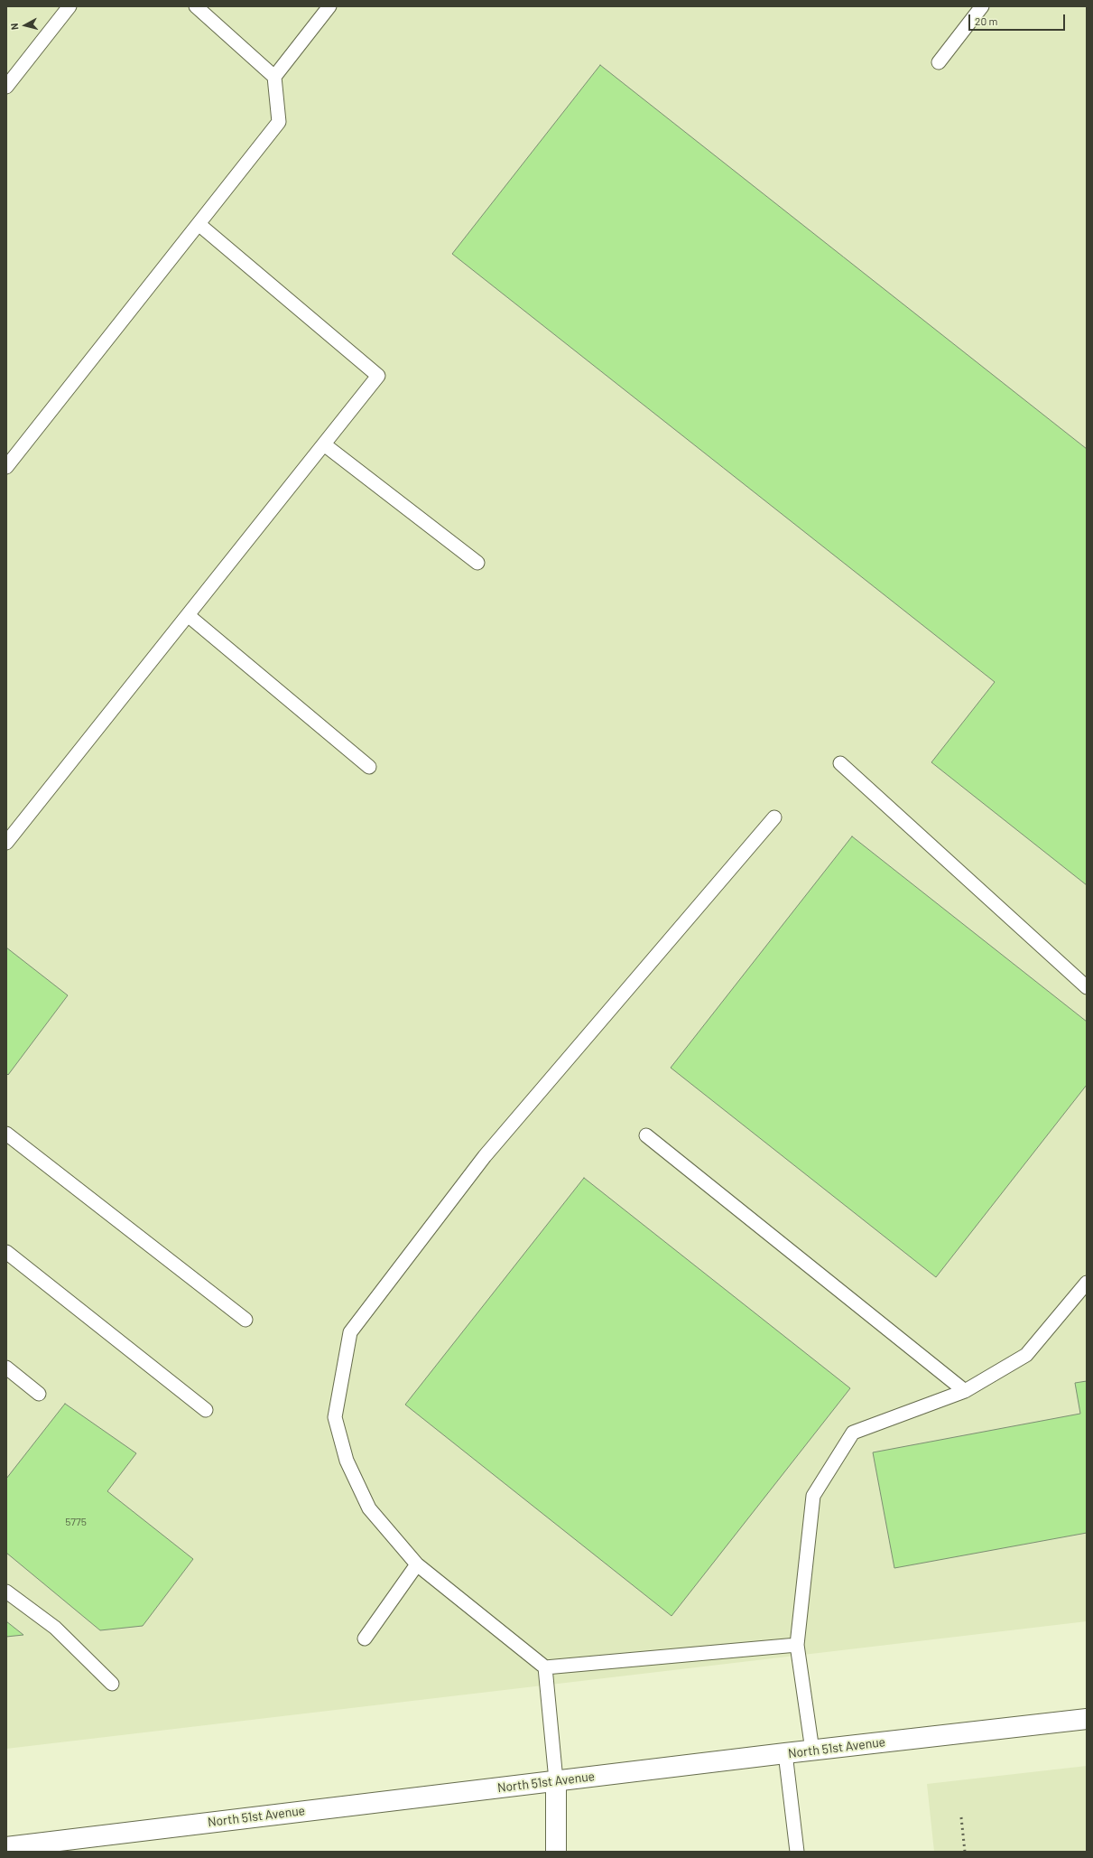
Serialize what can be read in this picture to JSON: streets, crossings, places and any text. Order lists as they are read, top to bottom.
{
  "streets": {
    "main road": ["North 51st Avenue"]
  },
  "house_numbers": ["5775"],
  "scale_bar": "20 m",
  "north": "left"
}
